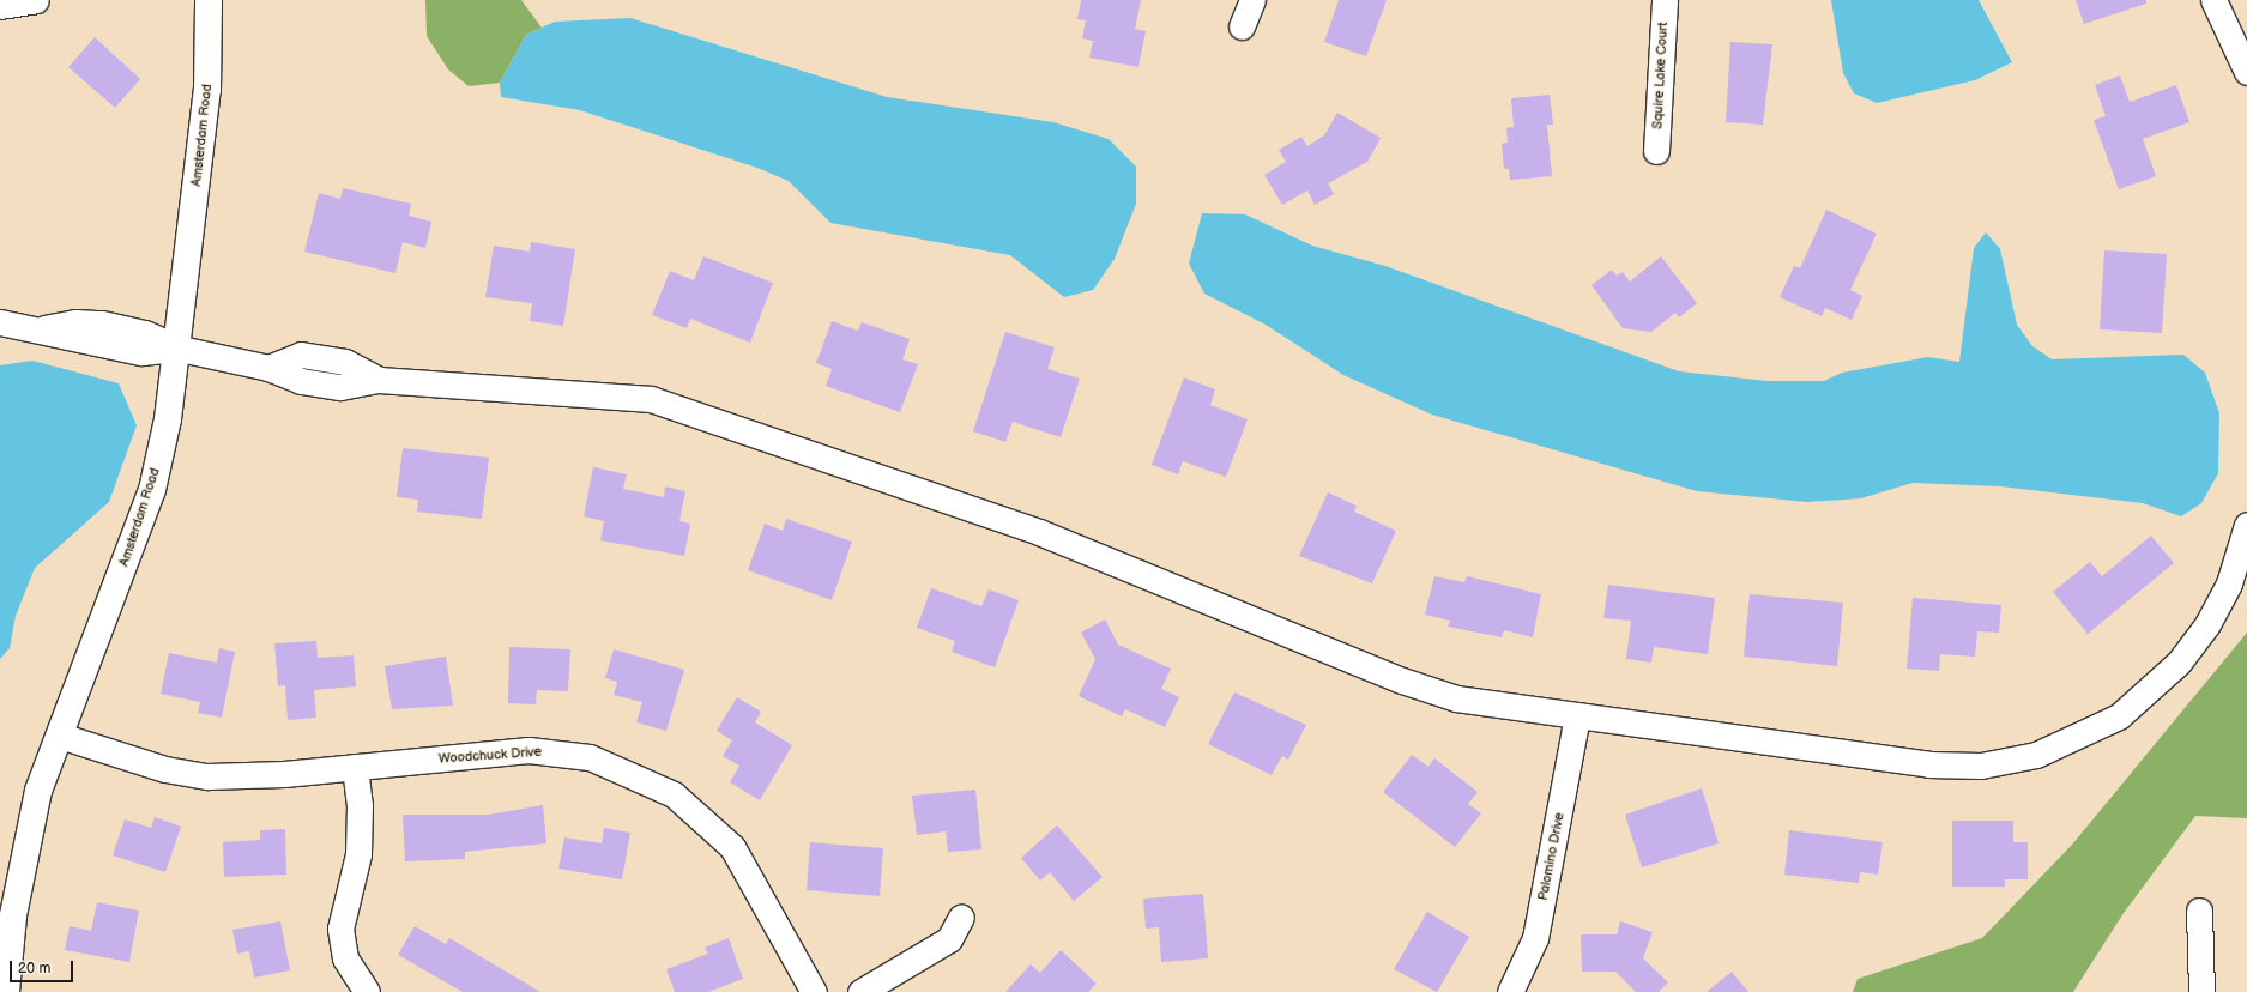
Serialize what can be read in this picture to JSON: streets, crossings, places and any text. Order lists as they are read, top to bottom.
{
  "streets": {
    "street": [
      "Squire Lake Court",
      "Amsterdam Road",
      "Woodchuck Drive",
      "Palomino Drive"
    ]
  },
  "crossings": [
    ["Amsterdam Road", "Woodchuck Drive"]
  ],
  "scale_bar": "20 m"
}
